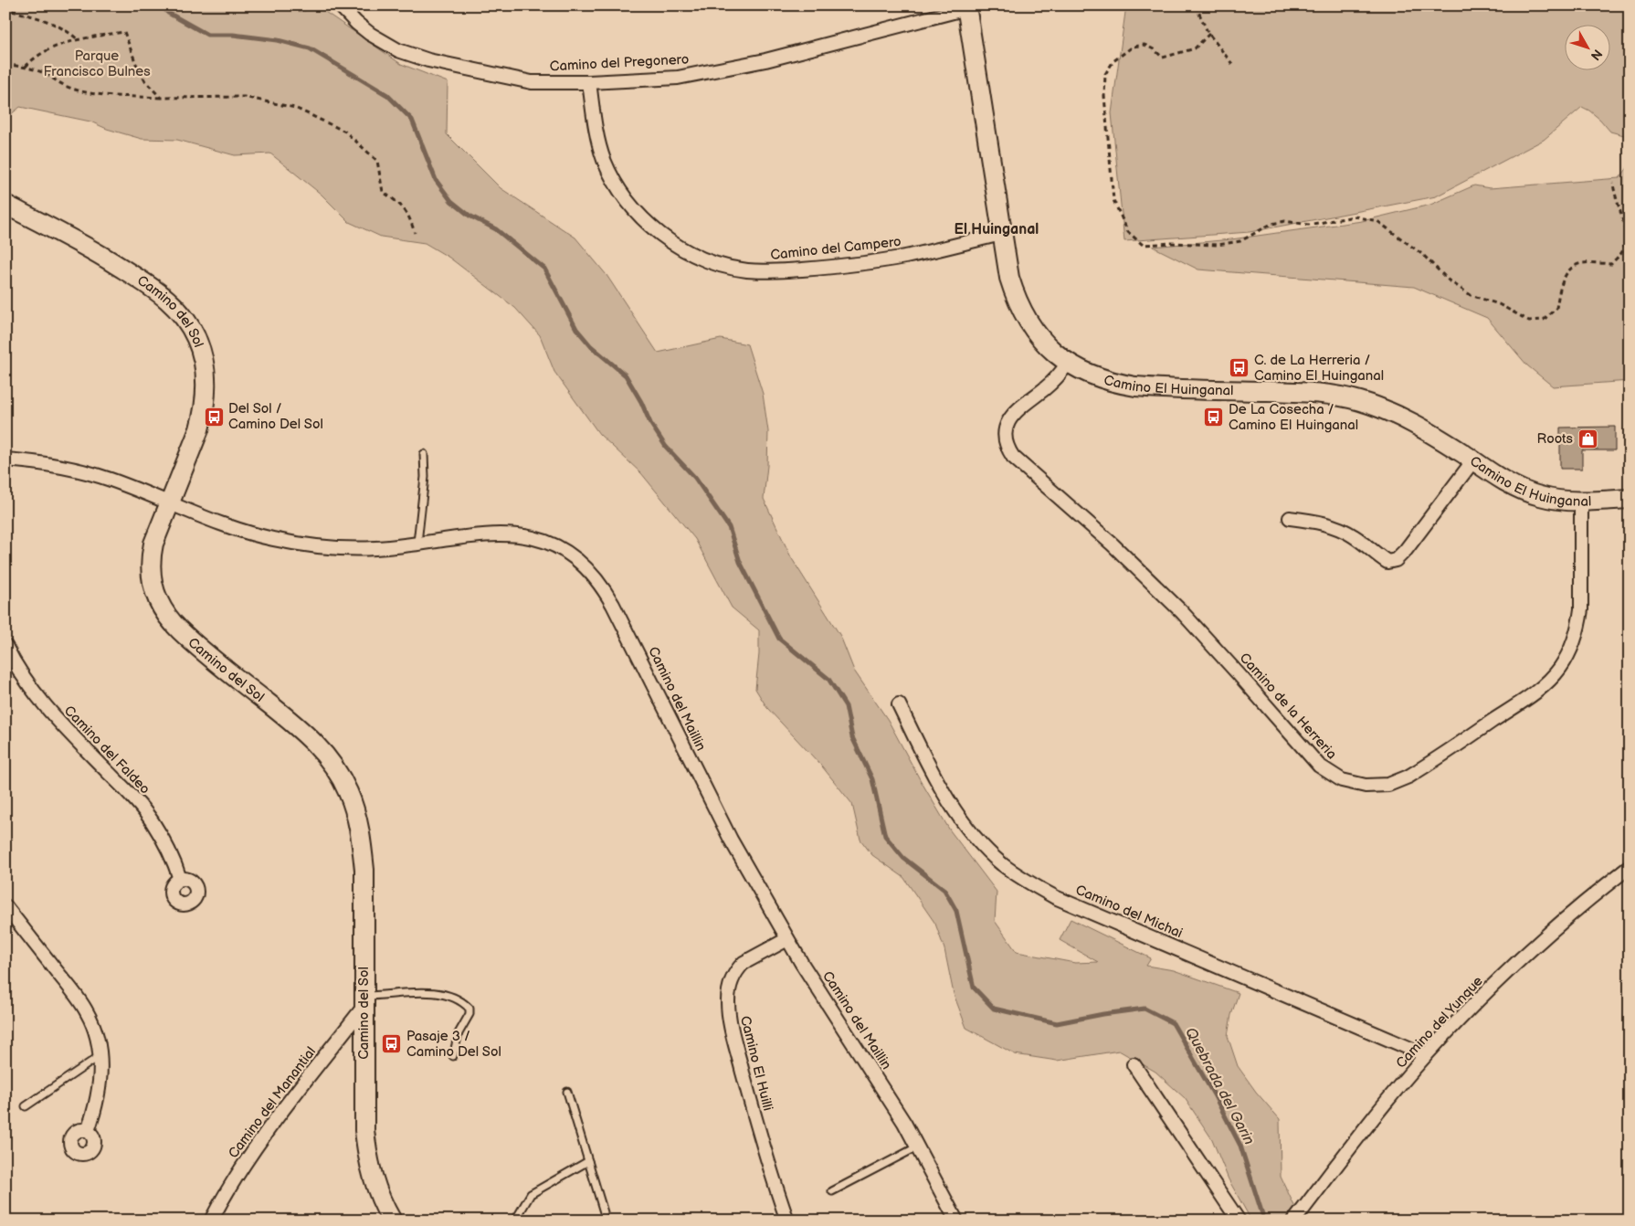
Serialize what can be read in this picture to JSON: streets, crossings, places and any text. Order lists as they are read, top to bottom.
{
  "streets": {
    "street": [
      "Camino del Pregonero",
      "Camino del Campero",
      "Camino del Sol",
      "Camino El Huinganal",
      "Camino del Maillin",
      "Camino de la Herreria",
      "Camino del Faldeo",
      "Camino del Michai",
      "Camino del Yunque",
      "Camino El Huilli",
      "Camino del Manantial"
    ]
  },
  "crossings": [
    ["Camino del Pregonero", "Camino del Campero"],
    ["Camino del Pregonero", "Camino El Huinganal"],
    ["Camino del Campero", "Camino El Huinganal"],
    ["Camino del Sol", "Camino del Maillin"],
    ["Camino del Sol", "Camino del Manantial"],
    ["Camino El Huinganal", "Camino de la Herreria"],
    ["Camino del Maillin", "Camino El Huilli"],
    ["Camino del Michai", "Camino del Yunque"]
  ],
  "districts": ["El Huinganal"],
  "water": ["Quebrada del Garin"],
  "parks": ["Parque Francisco Bulnes"],
  "places": {
    "bus stop": [
      "C. de La Herreria / Camino El Huinganal",
      "Del Sol / Camino Del Sol",
      "De La Cosecha / Camino El Huinganal",
      "Pasaje 3 / Camino Del Sol"
    ],
    "shop": ["Roots"]
  },
  "north": "bottom right"
}
